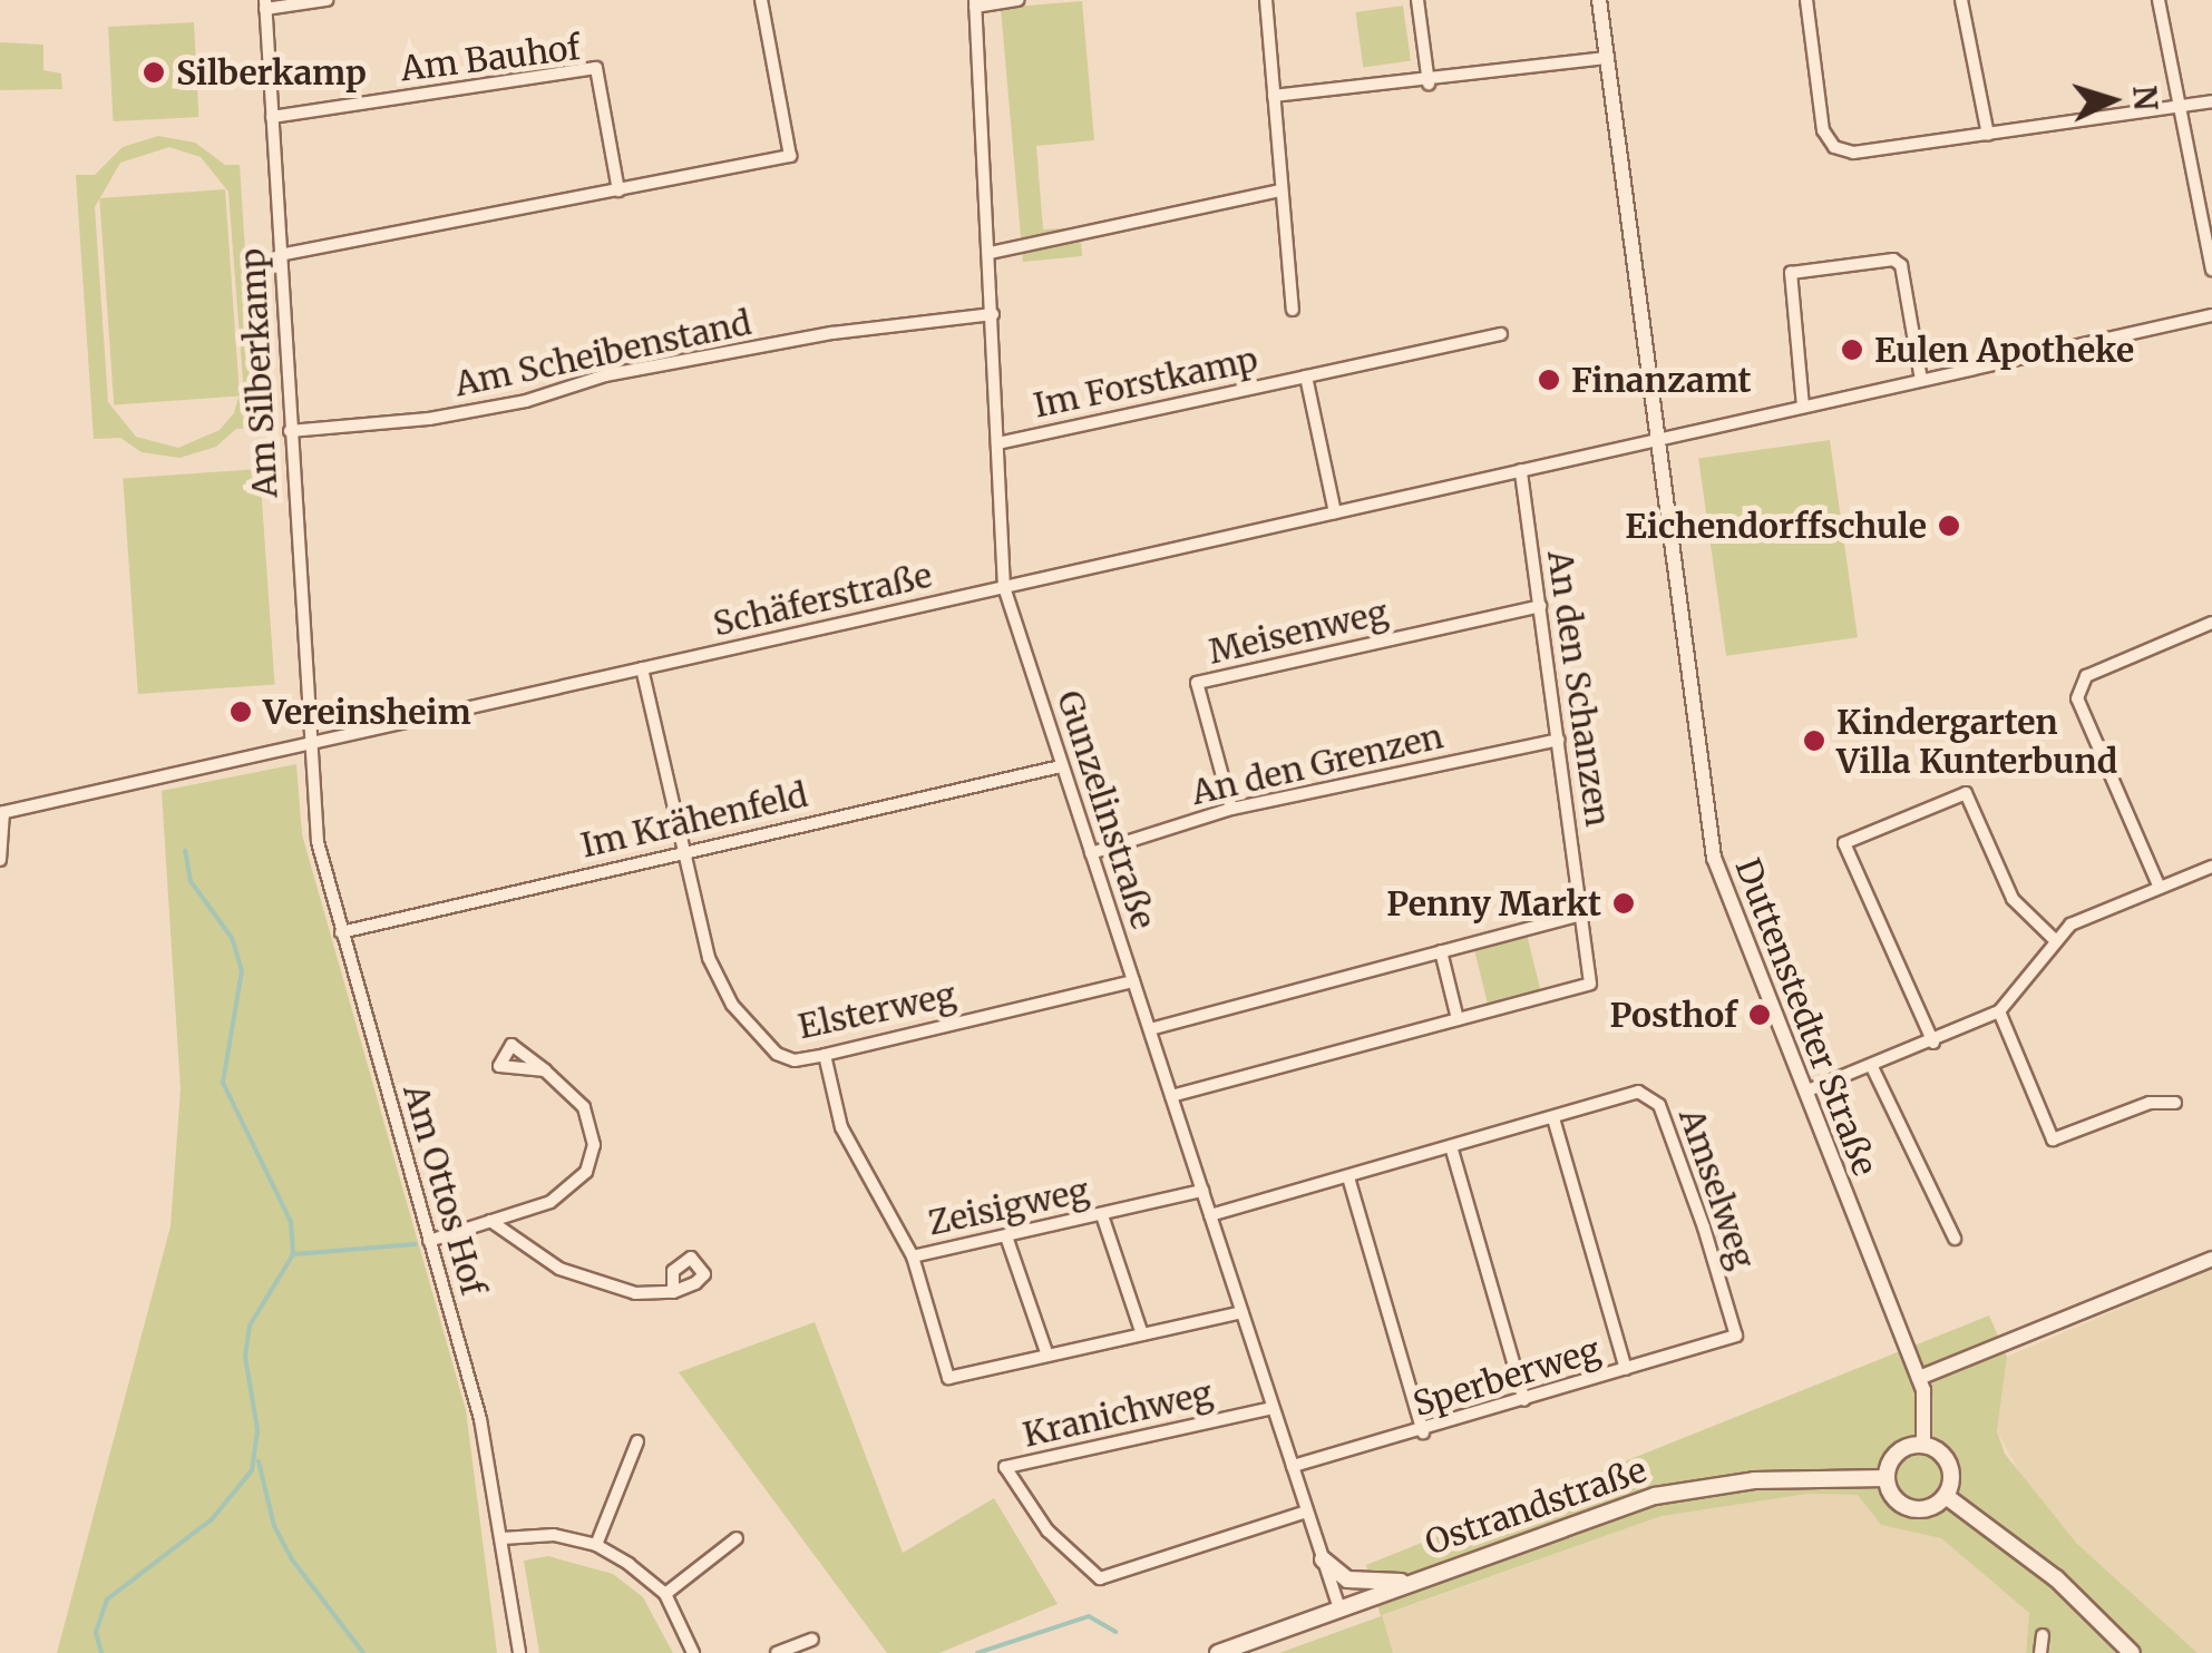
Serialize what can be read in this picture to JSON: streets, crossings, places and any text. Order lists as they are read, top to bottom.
{
  "streets": {
    "main road": ["Ostrandstraße"],
    "street": [
      "Am Bauhof",
      "Am Scheibenstand",
      "Am Silberkamp",
      "Im Forstkamp",
      "Schäferstraße",
      "Meisenweg",
      "An den Schanzen",
      "An den Grenzen",
      "Gunzelinstraße",
      "Im Krähenfeld",
      "Elsterweg",
      "Duttenstedter Straße",
      "Amselweg",
      "Am Ottos Hof",
      "Zeisigweg",
      "Sperberweg",
      "Kranichweg"
    ]
  },
  "crossings": [
    ["Am Bauhof", "Am Silberkamp"],
    ["Am Scheibenstand", "Am Silberkamp"],
    ["Am Scheibenstand", "Gunzelinstraße"],
    ["Am Silberkamp", "Schäferstraße"],
    ["Am Silberkamp", "Am Ottos Hof"],
    ["Im Forstkamp", "Schäferstraße"],
    ["Im Forstkamp", "Gunzelinstraße"],
    ["Schäferstraße", "An den Schanzen"],
    ["Schäferstraße", "Gunzelinstraße"],
    ["Schäferstraße", "Elsterweg"],
    ["Schäferstraße", "Duttenstedter Straße"],
    ["Schäferstraße", "Am Ottos Hof"],
    ["Meisenweg", "An den Schanzen"],
    ["Meisenweg", "An den Grenzen"],
    ["An den Schanzen", "An den Grenzen"],
    ["An den Schanzen", "Gunzelinstraße"],
    ["An den Grenzen", "Gunzelinstraße"],
    ["Gunzelinstraße", "Im Krähenfeld"],
    ["Gunzelinstraße", "Elsterweg"],
    ["Gunzelinstraße", "Amselweg"],
    ["Gunzelinstraße", "Zeisigweg"],
    ["Gunzelinstraße", "Sperberweg"],
    ["Gunzelinstraße", "Kranichweg"],
    ["Gunzelinstraße", "Ostrandstraße"],
    ["Im Krähenfeld", "Elsterweg"],
    ["Im Krähenfeld", "Am Ottos Hof"],
    ["Elsterweg", "Zeisigweg"],
    ["Duttenstedter Straße", "Ostrandstraße"],
    ["Amselweg", "Sperberweg"]
  ],
  "places": [
    "Silberkamp",
    "Eulen Apotheke",
    "Finanzamt",
    "Eichendorffschule",
    "Vereinsheim",
    "Kindergarten Villa Kunterbund",
    "Penny Markt",
    "Posthof"
  ],
  "north": "right"
}
